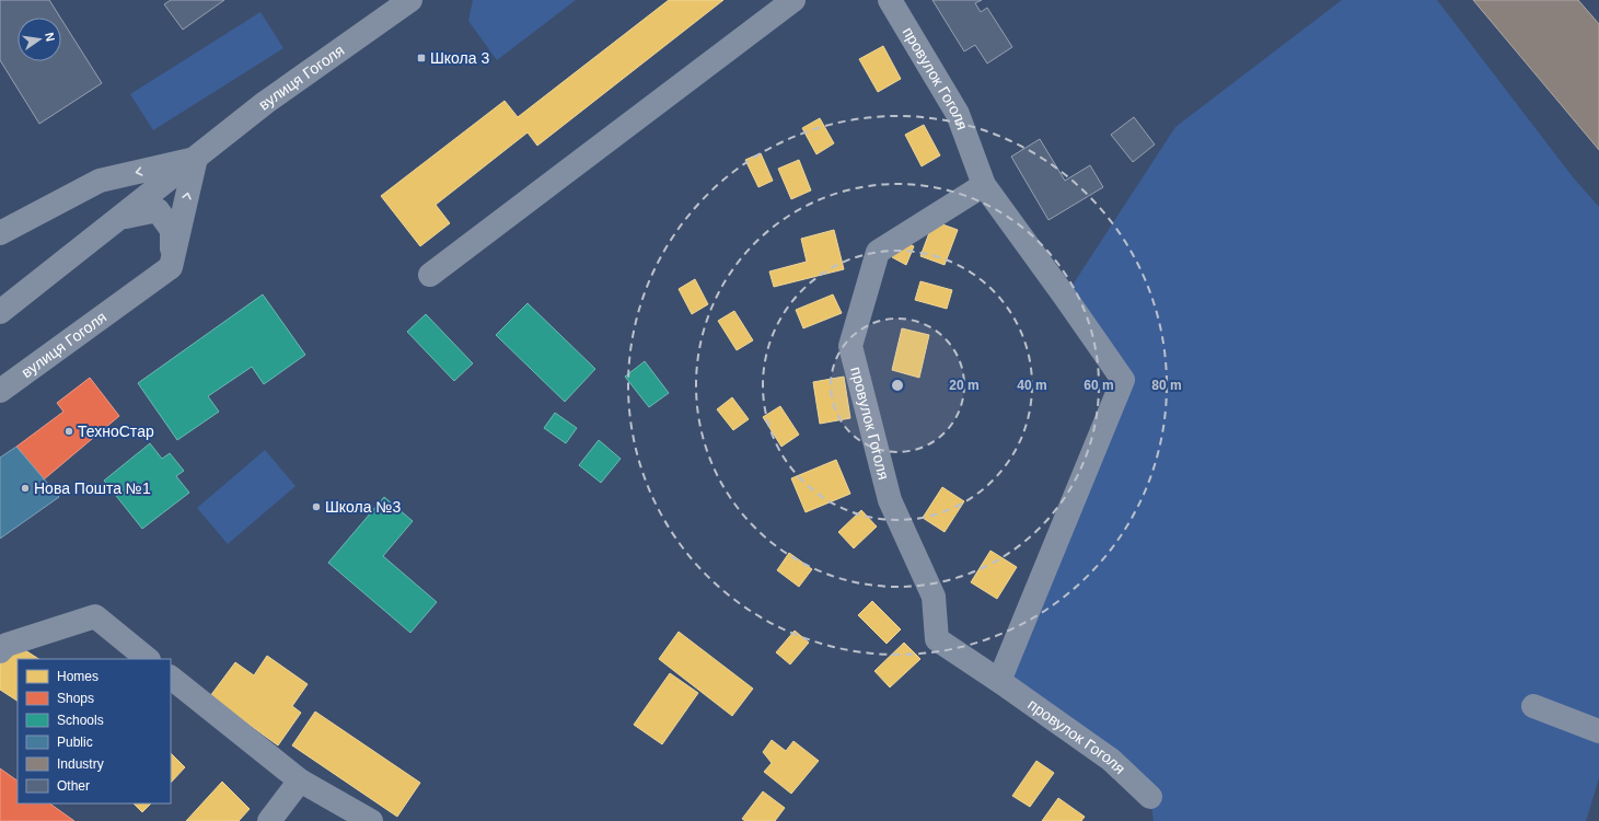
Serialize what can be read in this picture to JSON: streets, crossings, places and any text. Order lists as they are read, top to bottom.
{
  "streets": {
    "street": ["вулиця Гоголя", "провулок Гоголя"]
  },
  "places": {
    "transit": ["Школа 3"],
    "other": ["ТехноСтар", "Нова Пошта №1", "Школа №3"]
  },
  "legend": [
    "Homes",
    "Shops",
    "Schools",
    "Public",
    "Industry",
    "Other"
  ],
  "north": "right",
  "rings": [
    "20 m",
    "40 m",
    "60 m",
    "80 m"
  ]
}
